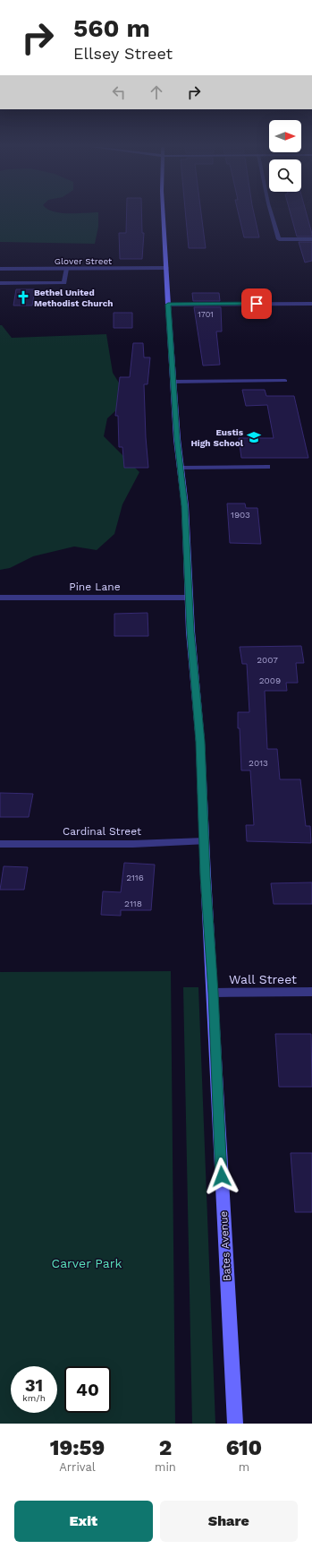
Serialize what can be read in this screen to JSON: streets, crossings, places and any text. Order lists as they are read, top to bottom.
{
  "streets": {
    "street": [
      "Glover Street",
      "Pine Lane",
      "Cardinal Street",
      "Wall Street",
      "Bates Avenue"
    ]
  },
  "crossings": [
    ["Glover Street", "Bates Avenue"],
    ["Pine Lane", "Bates Avenue"],
    ["Cardinal Street", "Bates Avenue"],
    ["Wall Street", "Bates Avenue"]
  ],
  "parks": ["Carver Park"],
  "places": {
    "church": ["Bethel United Methodist Church"],
    "school or university": ["Eustis High School"]
  },
  "house_numbers": [
    "1701",
    "1903",
    "2007",
    "2009",
    "2013",
    "2116",
    "2118"
  ],
  "north": "right",
  "page": {
    "turn": ["560 m", "Ellsey Street"],
    "speed": "31 km/h",
    "limit": "40",
    "eta": [
      "19:59",
      "Arrival",
      "2",
      "min",
      "610",
      "m"
    ],
    "buttons": ["Exit", "Share"]
  }
}
